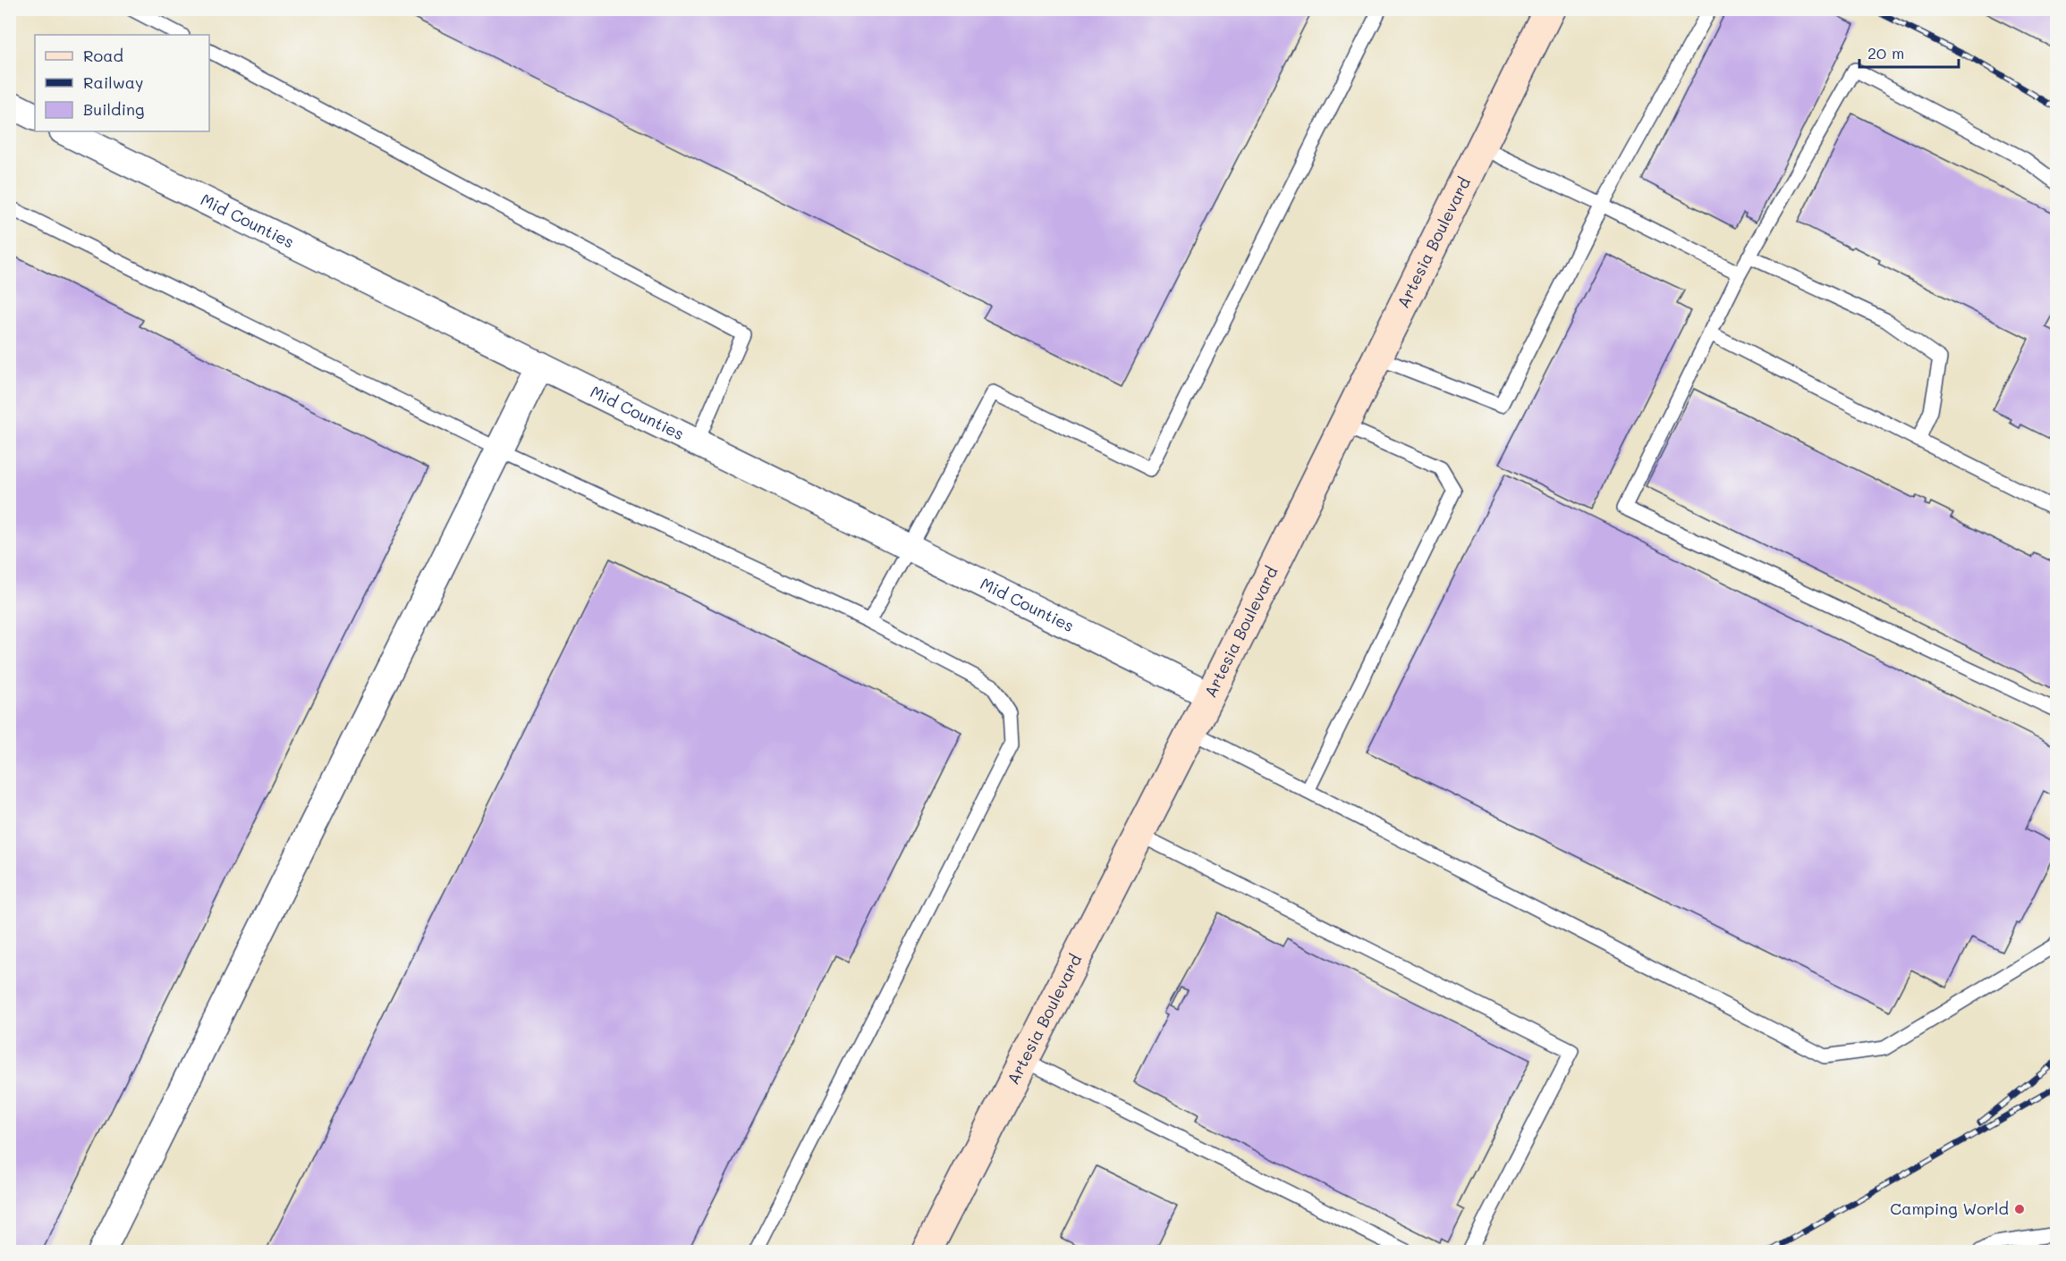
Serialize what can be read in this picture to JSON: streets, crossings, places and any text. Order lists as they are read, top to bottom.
{
  "streets": {
    "main road": ["Artesia Boulevard"],
    "street": ["Mid Counties"]
  },
  "crossings": [
    ["Mid Counties", "Artesia Boulevard"]
  ],
  "places": ["Camping World"],
  "legend": ["Road", "Railway", "Building"],
  "scale_bar": "20 m"
}
